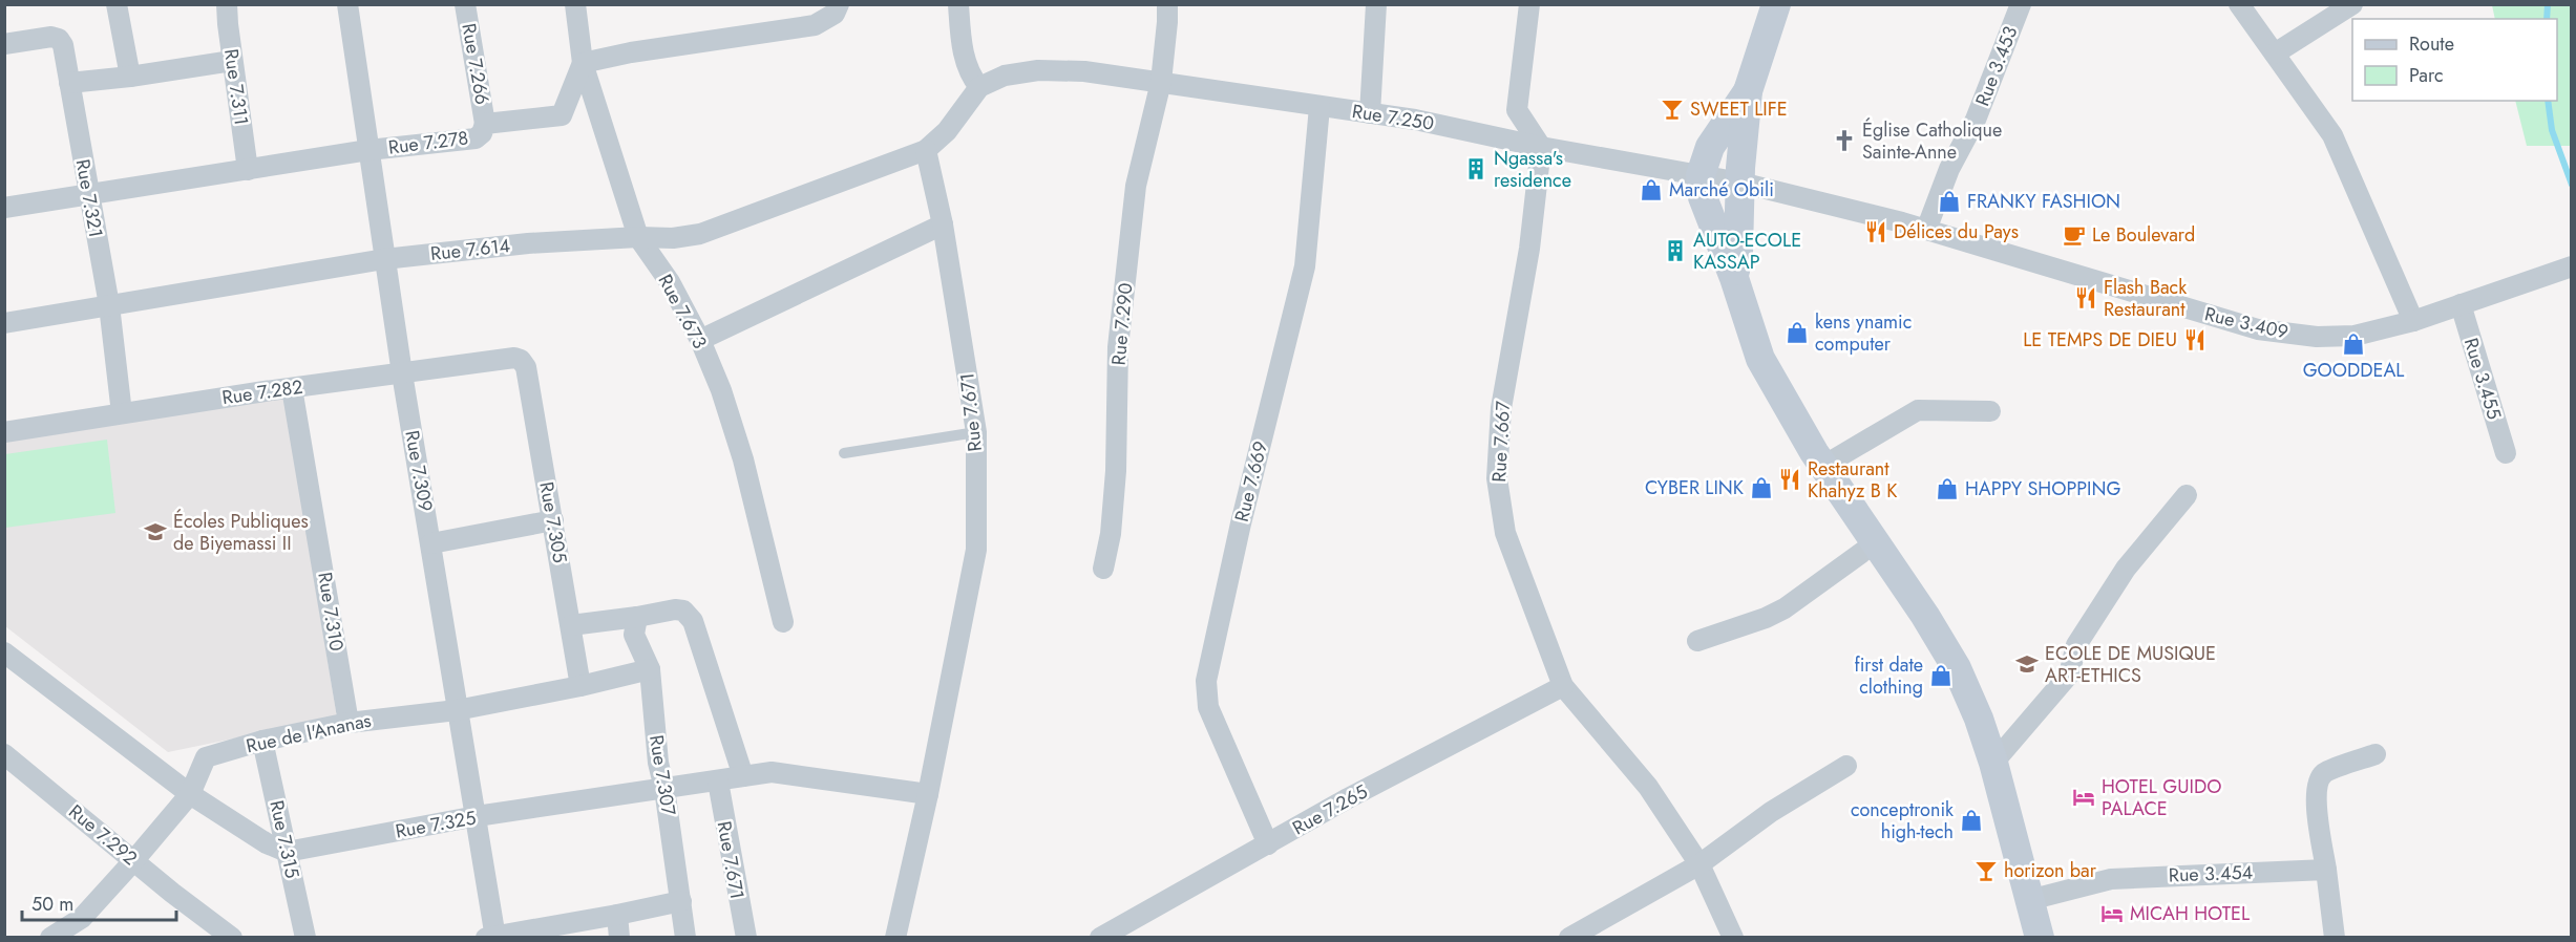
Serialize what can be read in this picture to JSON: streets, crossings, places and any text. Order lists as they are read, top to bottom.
{
  "streets": {
    "street": [
      "Rue 7.266",
      "Rue 3.453",
      "Rue 7.311",
      "Rue 7.250",
      "Rue 7.278",
      "Rue 7.321",
      "Rue 7.614",
      "Rue 7.673",
      "Rue 3.409",
      "Rue 7.290",
      "Rue 3.455",
      "Rue 7.282",
      "Rue 7.671",
      "Rue 7.667",
      "Rue 7.309",
      "Rue 7.669",
      "Rue 7.305",
      "Rue 7.310",
      "Rue de l'Ananas",
      "Rue 7.307",
      "Rue 7.265",
      "Rue 7.325",
      "Rue 7.292",
      "Rue 7.315",
      "Rue 3.454"
    ]
  },
  "crossings": [
    ["Rue 7.266", "Rue 7.278"],
    ["Rue 3.453", "Rue 3.409"],
    ["Rue 7.311", "Rue 7.278"],
    ["Rue 7.250", "Rue 3.409"],
    ["Rue 7.250", "Rue 7.290"],
    ["Rue 7.250", "Rue 7.667"],
    ["Rue 7.250", "Rue 7.669"],
    ["Rue 7.278", "Rue 7.321"],
    ["Rue 7.278", "Rue 7.673"],
    ["Rue 7.278", "Rue 7.309"],
    ["Rue 7.321", "Rue 7.614"],
    ["Rue 7.321", "Rue 7.282"],
    ["Rue 7.614", "Rue 7.673"],
    ["Rue 7.614", "Rue 7.671"],
    ["Rue 7.614", "Rue 7.309"],
    ["Rue 3.409", "Rue 3.455"],
    ["Rue 7.282", "Rue 7.309"],
    ["Rue 7.282", "Rue 7.305"],
    ["Rue 7.282", "Rue 7.310"],
    ["Rue 7.671", "Rue 7.325"],
    ["Rue 7.667", "Rue 7.265"],
    ["Rue 7.309", "Rue de l'Ananas"],
    ["Rue 7.309", "Rue 7.325"],
    ["Rue 7.669", "Rue 7.265"],
    ["Rue 7.305", "Rue de l'Ananas"],
    ["Rue 7.310", "Rue de l'Ananas"],
    ["Rue de l'Ananas", "Rue 7.307"],
    ["Rue de l'Ananas", "Rue 7.292"],
    ["Rue de l'Ananas", "Rue 7.315"],
    ["Rue 7.307", "Rue 7.325"],
    ["Rue 7.325", "Rue 7.315"]
  ],
  "places": {
    "bar": ["SWEET LIFE", "horizon bar"],
    "church": ["Église Catholique Sainte-Anne"],
    "building": ["Ngassa's residence", "AUTO-ECOLE KASSAP"],
    "shop": [
      "Marché Obili",
      "FRANKY FASHION",
      "kens ynamic computer",
      "GOODDEAL",
      "CYBER LINK",
      "HAPPY SHOPPING",
      "first date clothing",
      "conceptronik high-tech"
    ],
    "restaurant": [
      "Délices du Pays",
      "Flash Back Restaurant",
      "LE TEMPS DE DIEU",
      "Restaurant Khahyz B K"
    ],
    "cafe": ["Le Boulevard"],
    "school or university": ["Écoles Publiques de Biyemassi II", "ECOLE DE MUSIQUE ART-ETHICS"],
    "hotel": ["HOTEL GUIDO PALACE", "MICAH HOTEL"]
  },
  "legend": ["Route", "Parc"],
  "scale_bar": "50 m"
}
